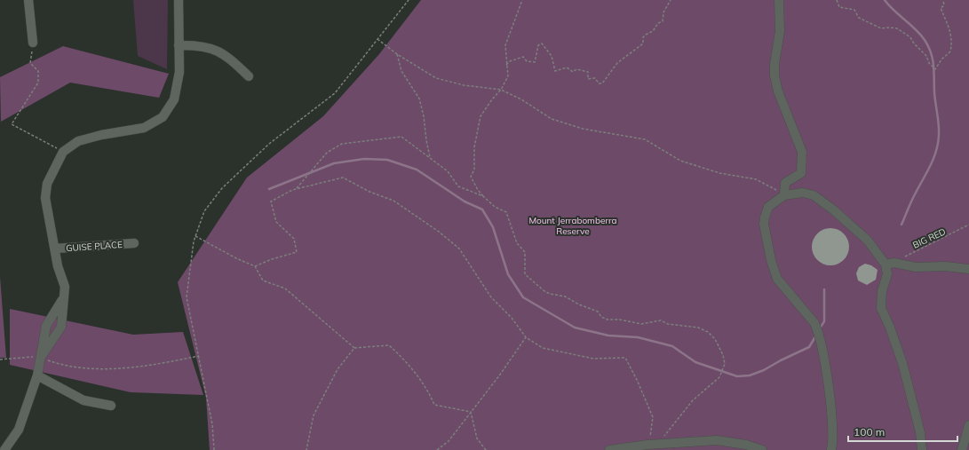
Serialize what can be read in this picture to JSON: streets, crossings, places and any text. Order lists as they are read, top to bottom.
{
  "streets": {
    "street": ["GUISE PLACE"],
    "path": ["BIG RED"]
  },
  "parks": ["Mount Jerrabomberra Reserve"],
  "scale_bar": "100 m"
}
